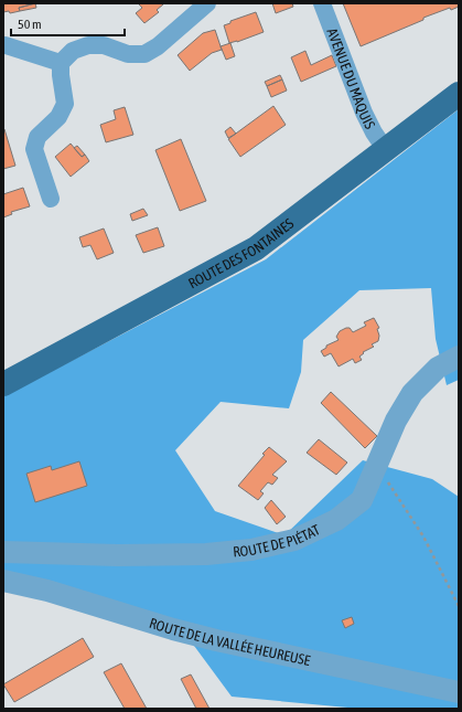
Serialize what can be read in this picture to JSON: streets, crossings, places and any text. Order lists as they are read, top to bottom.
{
  "streets": {
    "main road": ["ROUTE DES FONTAINES"],
    "street": ["AVENUE DU MAQUIS", "ROUTE DE PIÉTAT", "ROUTE DE LA VALLÉE HEUREUSE"]
  },
  "crossings": [
    ["AVENUE DU MAQUIS", "ROUTE DES FONTAINES"]
  ],
  "scale_bar": "50 m"
}
